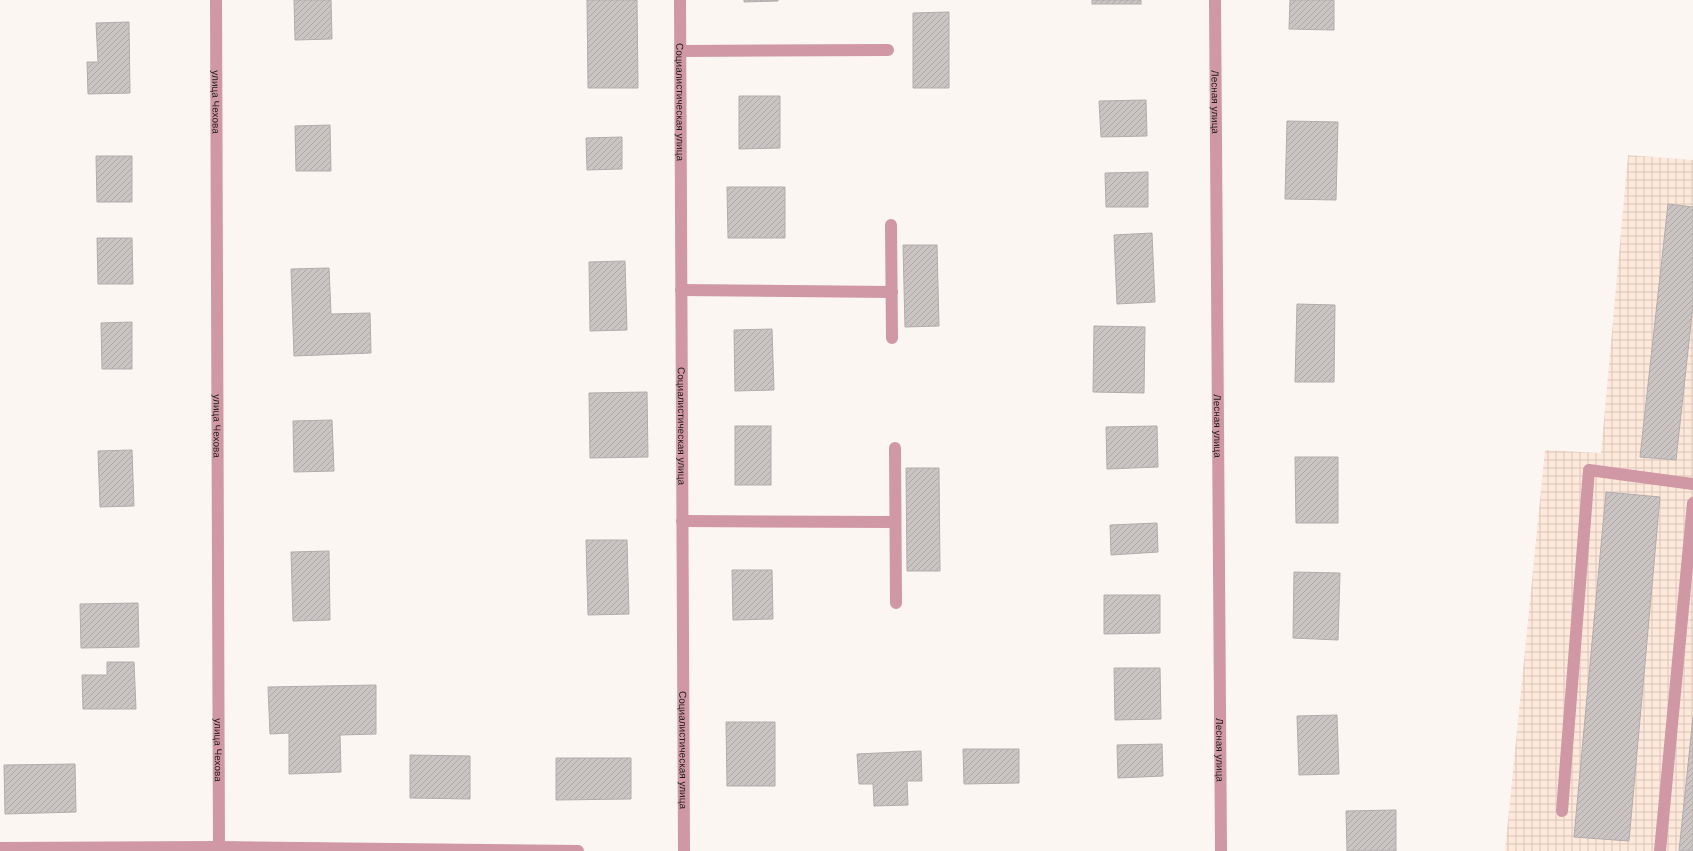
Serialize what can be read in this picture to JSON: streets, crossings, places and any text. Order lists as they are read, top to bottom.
{
  "streets": {
    "street": ["улица Чехова", "Социалистическая улица", "Лесная улица"]
  }
}
